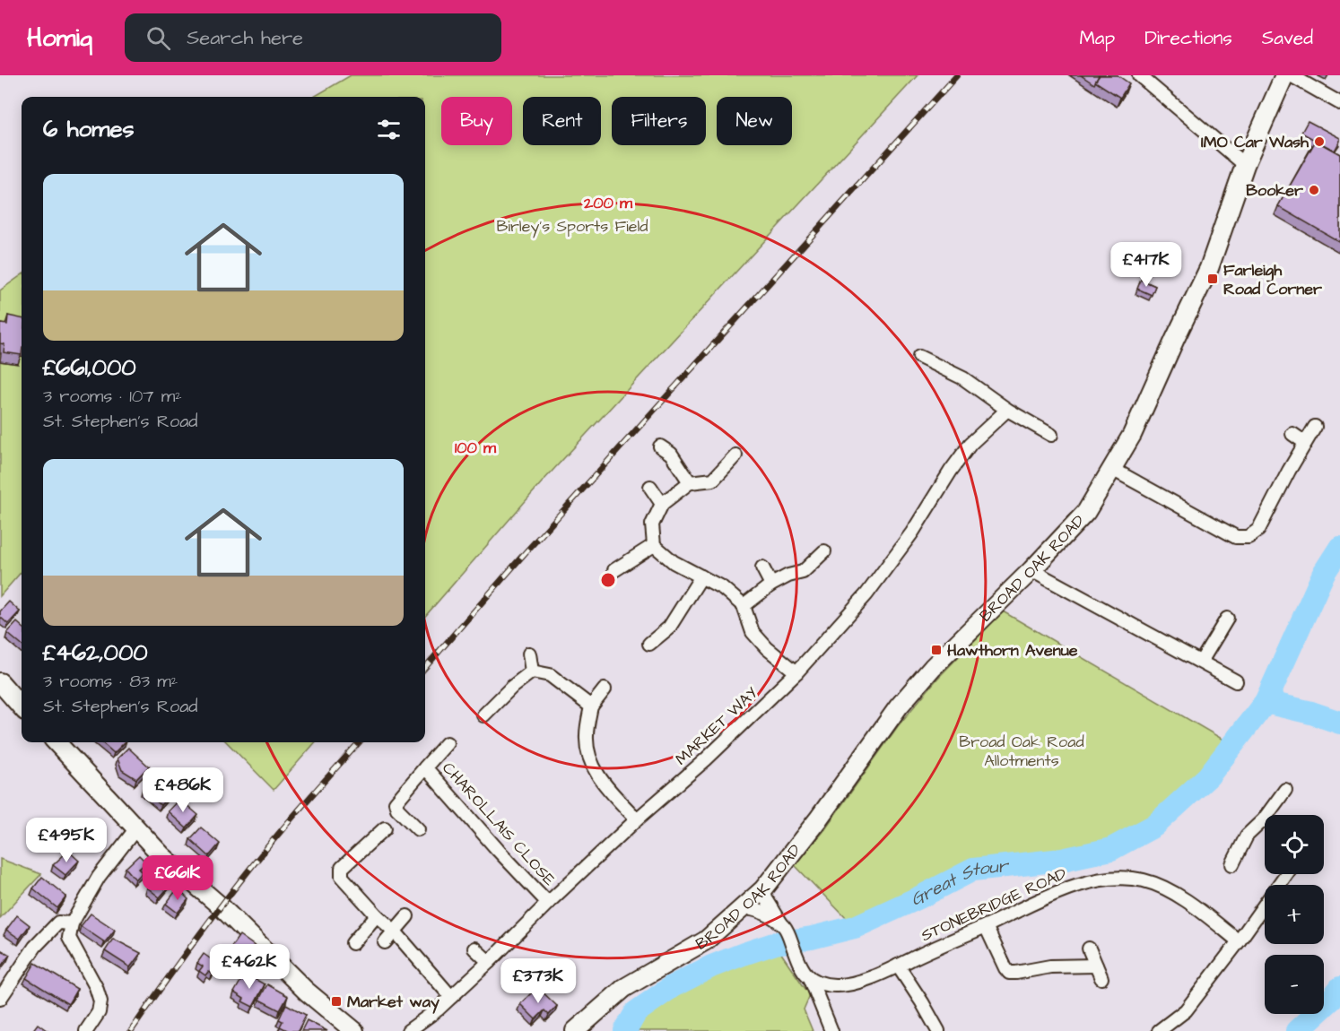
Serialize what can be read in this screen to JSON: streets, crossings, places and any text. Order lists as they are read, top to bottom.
{
  "streets": {
    "street": [
      "BROAD OAK ROAD",
      "MARKET WAY",
      "CHAROLLAIS CLOSE",
      "STONEBRIDGE ROAD"
    ]
  },
  "crossings": [
    ["MARKET WAY", "CHAROLLAIS CLOSE"]
  ],
  "water": ["Great Stour"],
  "parks": ["Birley's Sports Field", "Broad Oak Road Allotments"],
  "places": {
    "other": ["IMO Car Wash", "Booker"],
    "transit": ["Farleigh Road Corner", "Hawthorn Avenue", "Market way"]
  },
  "page": {
    "header": "Homiq",
    "search": "Search here",
    "nav": ["Map", "Directions", "Saved"],
    "chip": [
      "Buy",
      "Rent",
      "Filters",
      "New"
    ],
    "heading": "6 homes",
    "list": [
      {
        "name": "£661,000",
        "note": "3 rooms · 107 m² · St. Stephen's Road"
      },
      {
        "name": "£462,000",
        "note": "3 rooms · 83 m² · St. Stephen's Road"
      }
    ],
    "price": [
      "£417K",
      "£486K",
      "£495K",
      "£661K",
      "£462K",
      "£373K"
    ],
    "map_buttons": ["+", "−"]
  },
  "rings": ["200 m", "100 m"]
}
